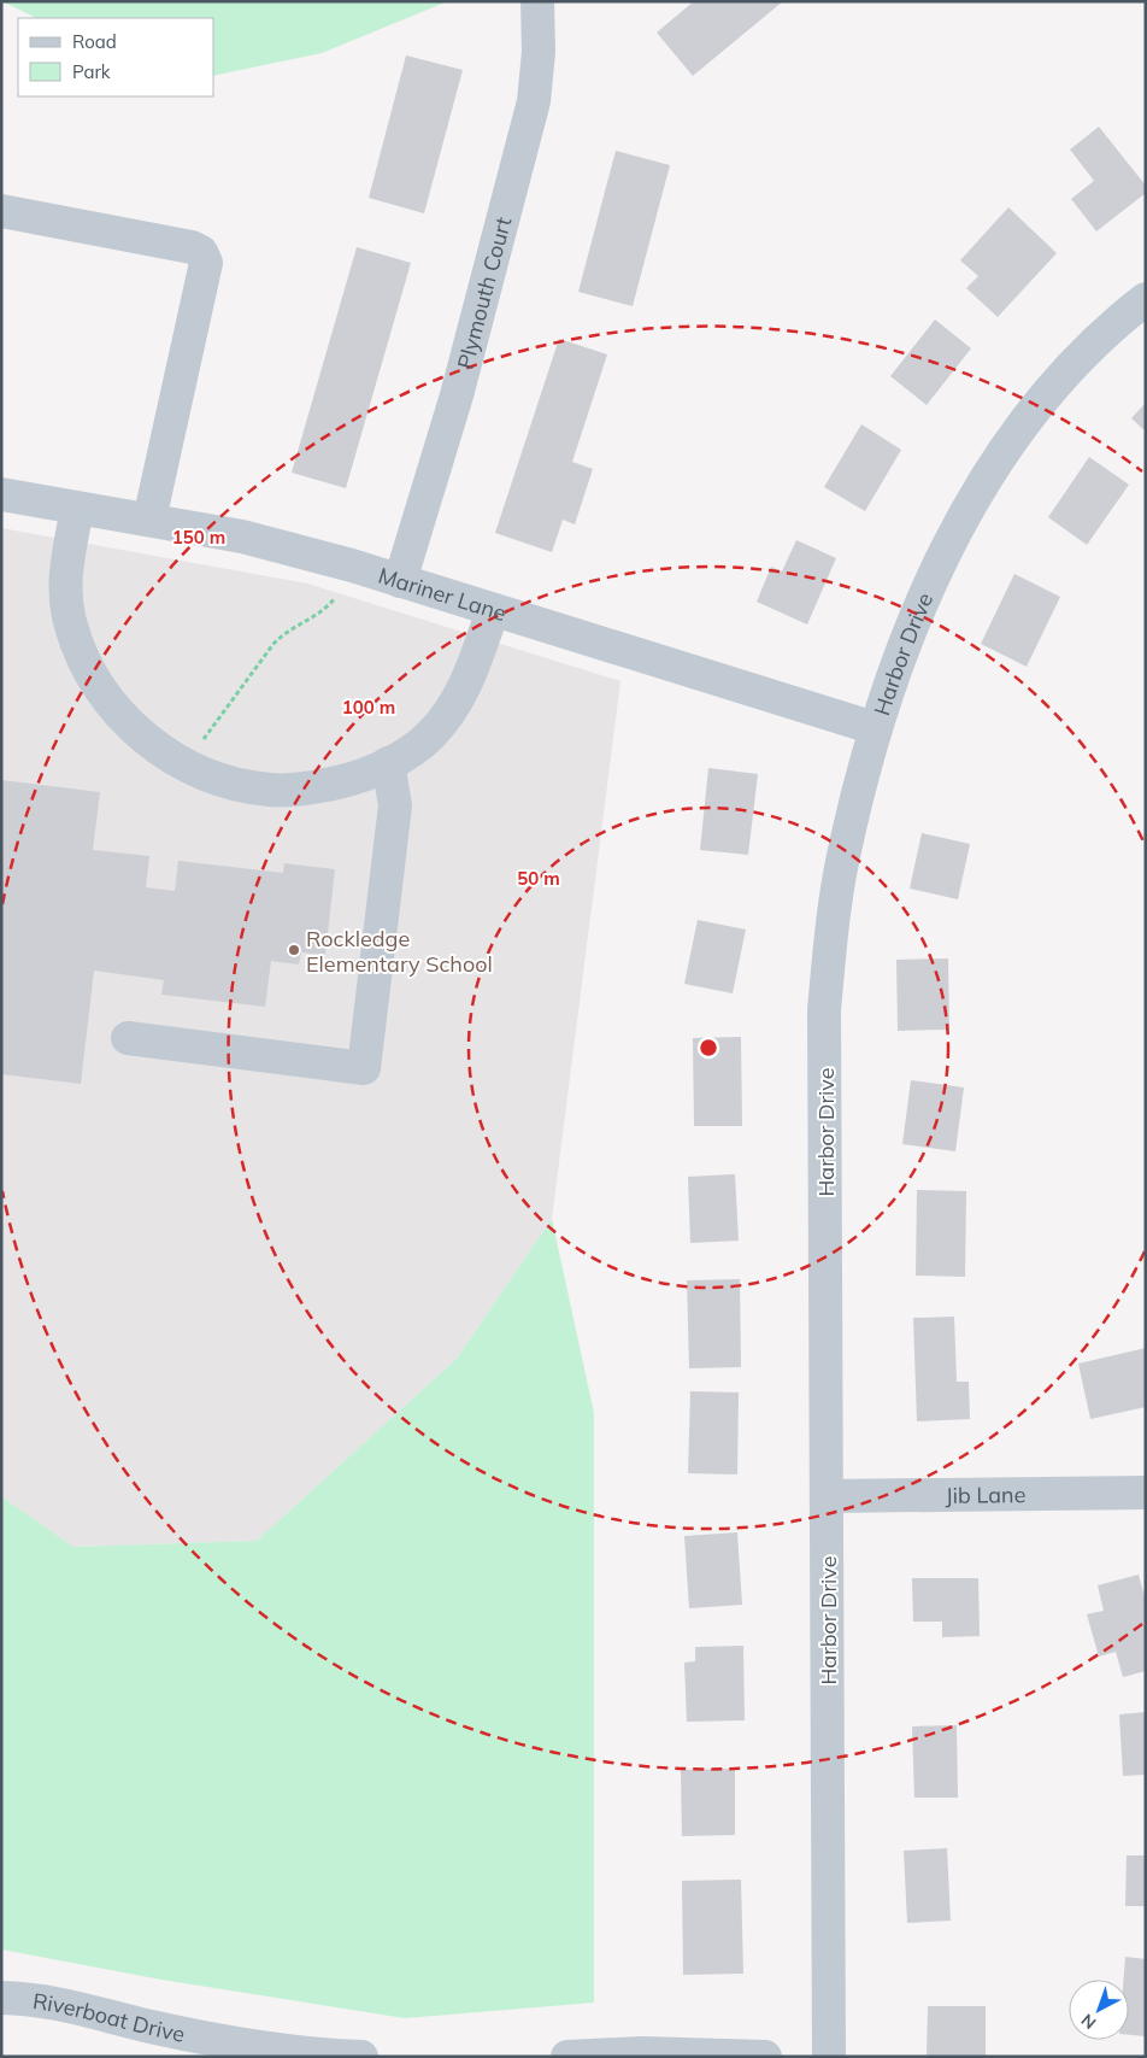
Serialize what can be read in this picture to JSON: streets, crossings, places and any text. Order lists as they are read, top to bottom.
{
  "streets": {
    "street": [
      "Plymouth Court",
      "Mariner Lane",
      "Harbor Drive",
      "Jib Lane",
      "Riverboat Drive"
    ]
  },
  "crossings": [
    ["Plymouth Court", "Mariner Lane"],
    ["Mariner Lane", "Harbor Drive"],
    ["Harbor Drive", "Jib Lane"]
  ],
  "places": ["Rockledge Elementary School"],
  "legend": ["Road", "Park"],
  "north": "bottom left",
  "rings": ["150 m", "100 m", "50 m"]
}
